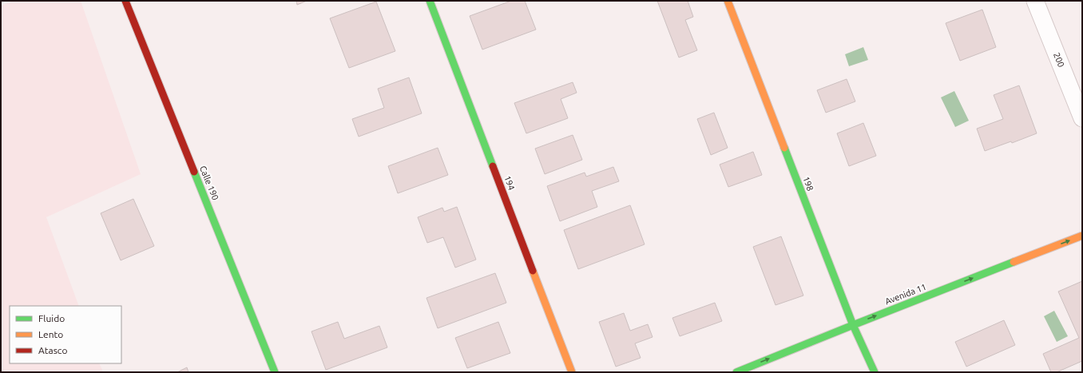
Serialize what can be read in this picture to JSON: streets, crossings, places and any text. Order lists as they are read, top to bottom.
{
  "streets": {
    "street": [
      "200",
      "Calle 190",
      "194",
      "198",
      "Avenida 11"
    ]
  },
  "crossings": [
    ["198", "Avenida 11"]
  ],
  "one_way": ["Avenida 11"],
  "legend": ["Fluido", "Lento", "Atasco"]
}
